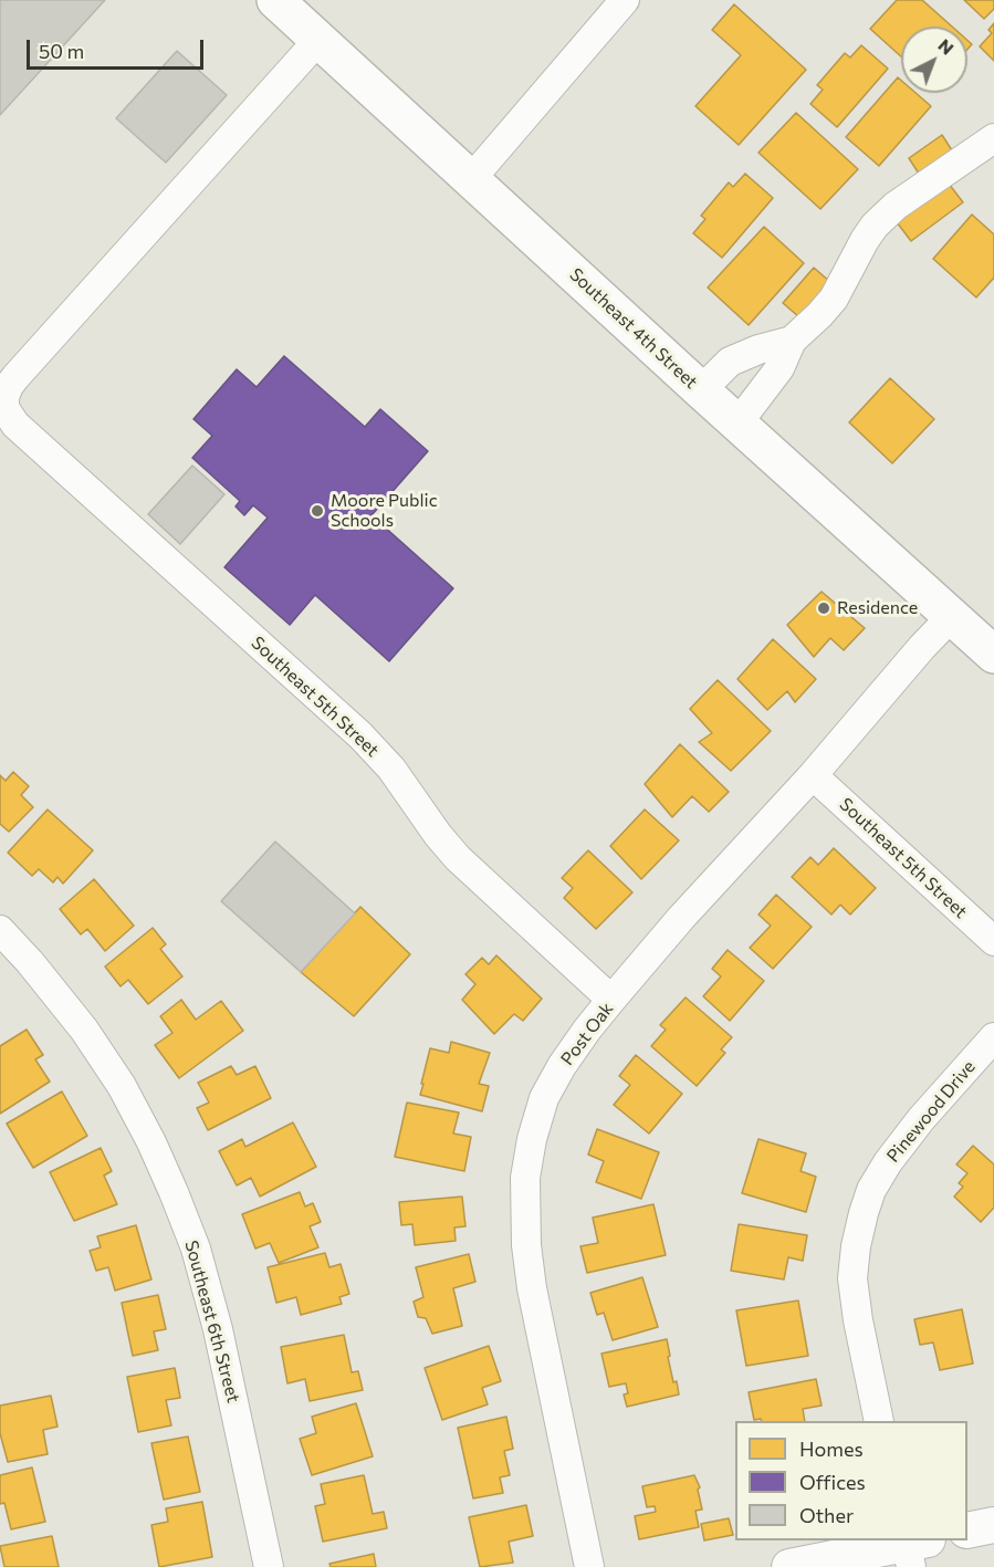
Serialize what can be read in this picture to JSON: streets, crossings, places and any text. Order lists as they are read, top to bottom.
{
  "streets": {
    "main road": ["Southeast 4th Street"],
    "street": [
      "Southeast 5th Street",
      "Post Oak",
      "Pinewood Drive",
      "Southeast 6th Street"
    ]
  },
  "crossings": [
    ["Southeast 4th Street", "Southeast 5th Street"],
    ["Southeast 4th Street", "Post Oak"],
    ["Southeast 5th Street", "Post Oak"]
  ],
  "places": ["Moore Public Schools", "Residence"],
  "legend": ["Homes", "Offices", "Other"],
  "scale_bar": "50 m",
  "north": "top right"
}
